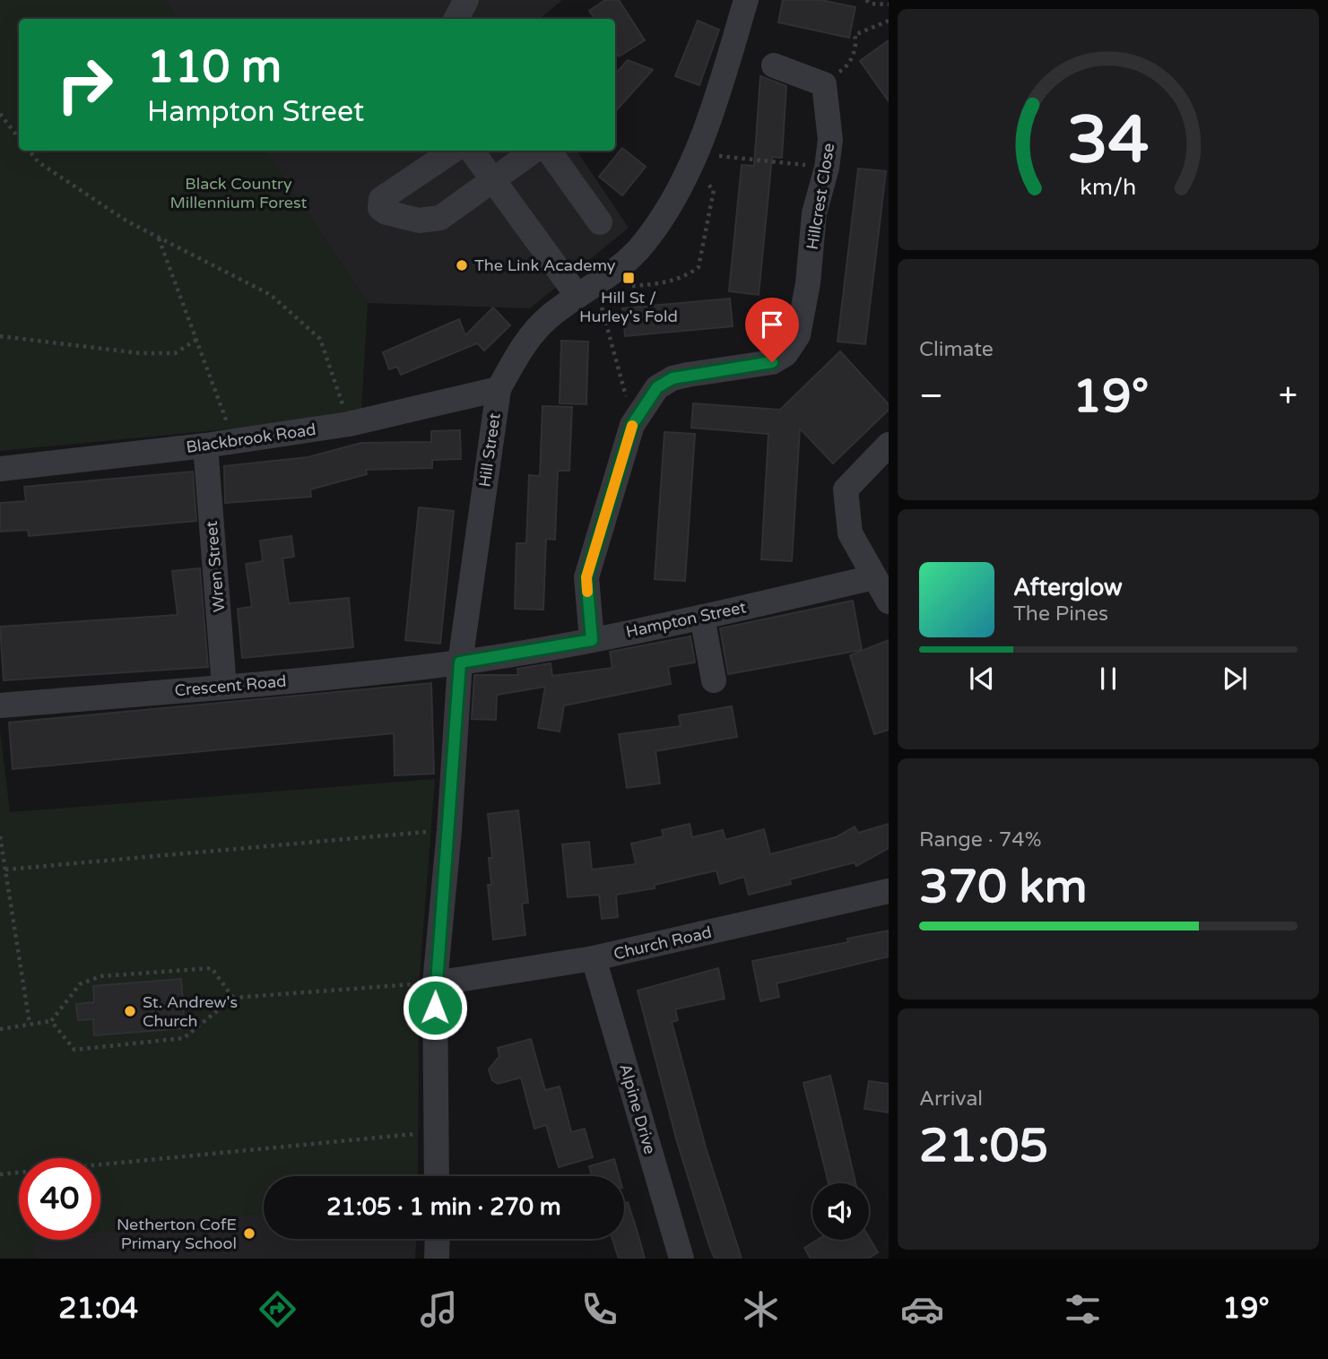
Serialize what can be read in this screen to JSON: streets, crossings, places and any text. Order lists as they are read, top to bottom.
{
  "streets": {
    "street": [
      "Hillcrest Close",
      "Blackbrook Road",
      "Hill Street",
      "Wren Street",
      "Hampton Street",
      "Crescent Road",
      "Church Road",
      "Alpine Drive"
    ]
  },
  "crossings": [
    ["Hillcrest Close", "Hampton Street"],
    ["Blackbrook Road", "Hill Street"],
    ["Blackbrook Road", "Wren Street"],
    ["Hill Street", "Hampton Street"],
    ["Hill Street", "Crescent Road"],
    ["Hill Street", "Church Road"],
    ["Wren Street", "Crescent Road"],
    ["Hampton Street", "Crescent Road"],
    ["Church Road", "Alpine Drive"]
  ],
  "parks": ["Black Country Millennium Forest"],
  "places": {
    "other": ["The Link Academy", "St. Andrew's Church", "Netherton CofE Primary School"],
    "transit": ["Hill St / Hurley's Fold"]
  },
  "page": {
    "turn": ["110 m", "Hampton Street"],
    "tile": [
      "Climate",
      ["Range · 74%", "370 km"],
      ["Arrival", "21:05"]
    ],
    "heat": ["−", "19°", "+"],
    "song": ["Afterglow", "The Pines"],
    "limit": "40",
    "trip": "21:05 · 1 min · 270 m",
    "tabs": ["21:04", "19°"],
    "gauge": ["34", "km/h"]
  }
}
